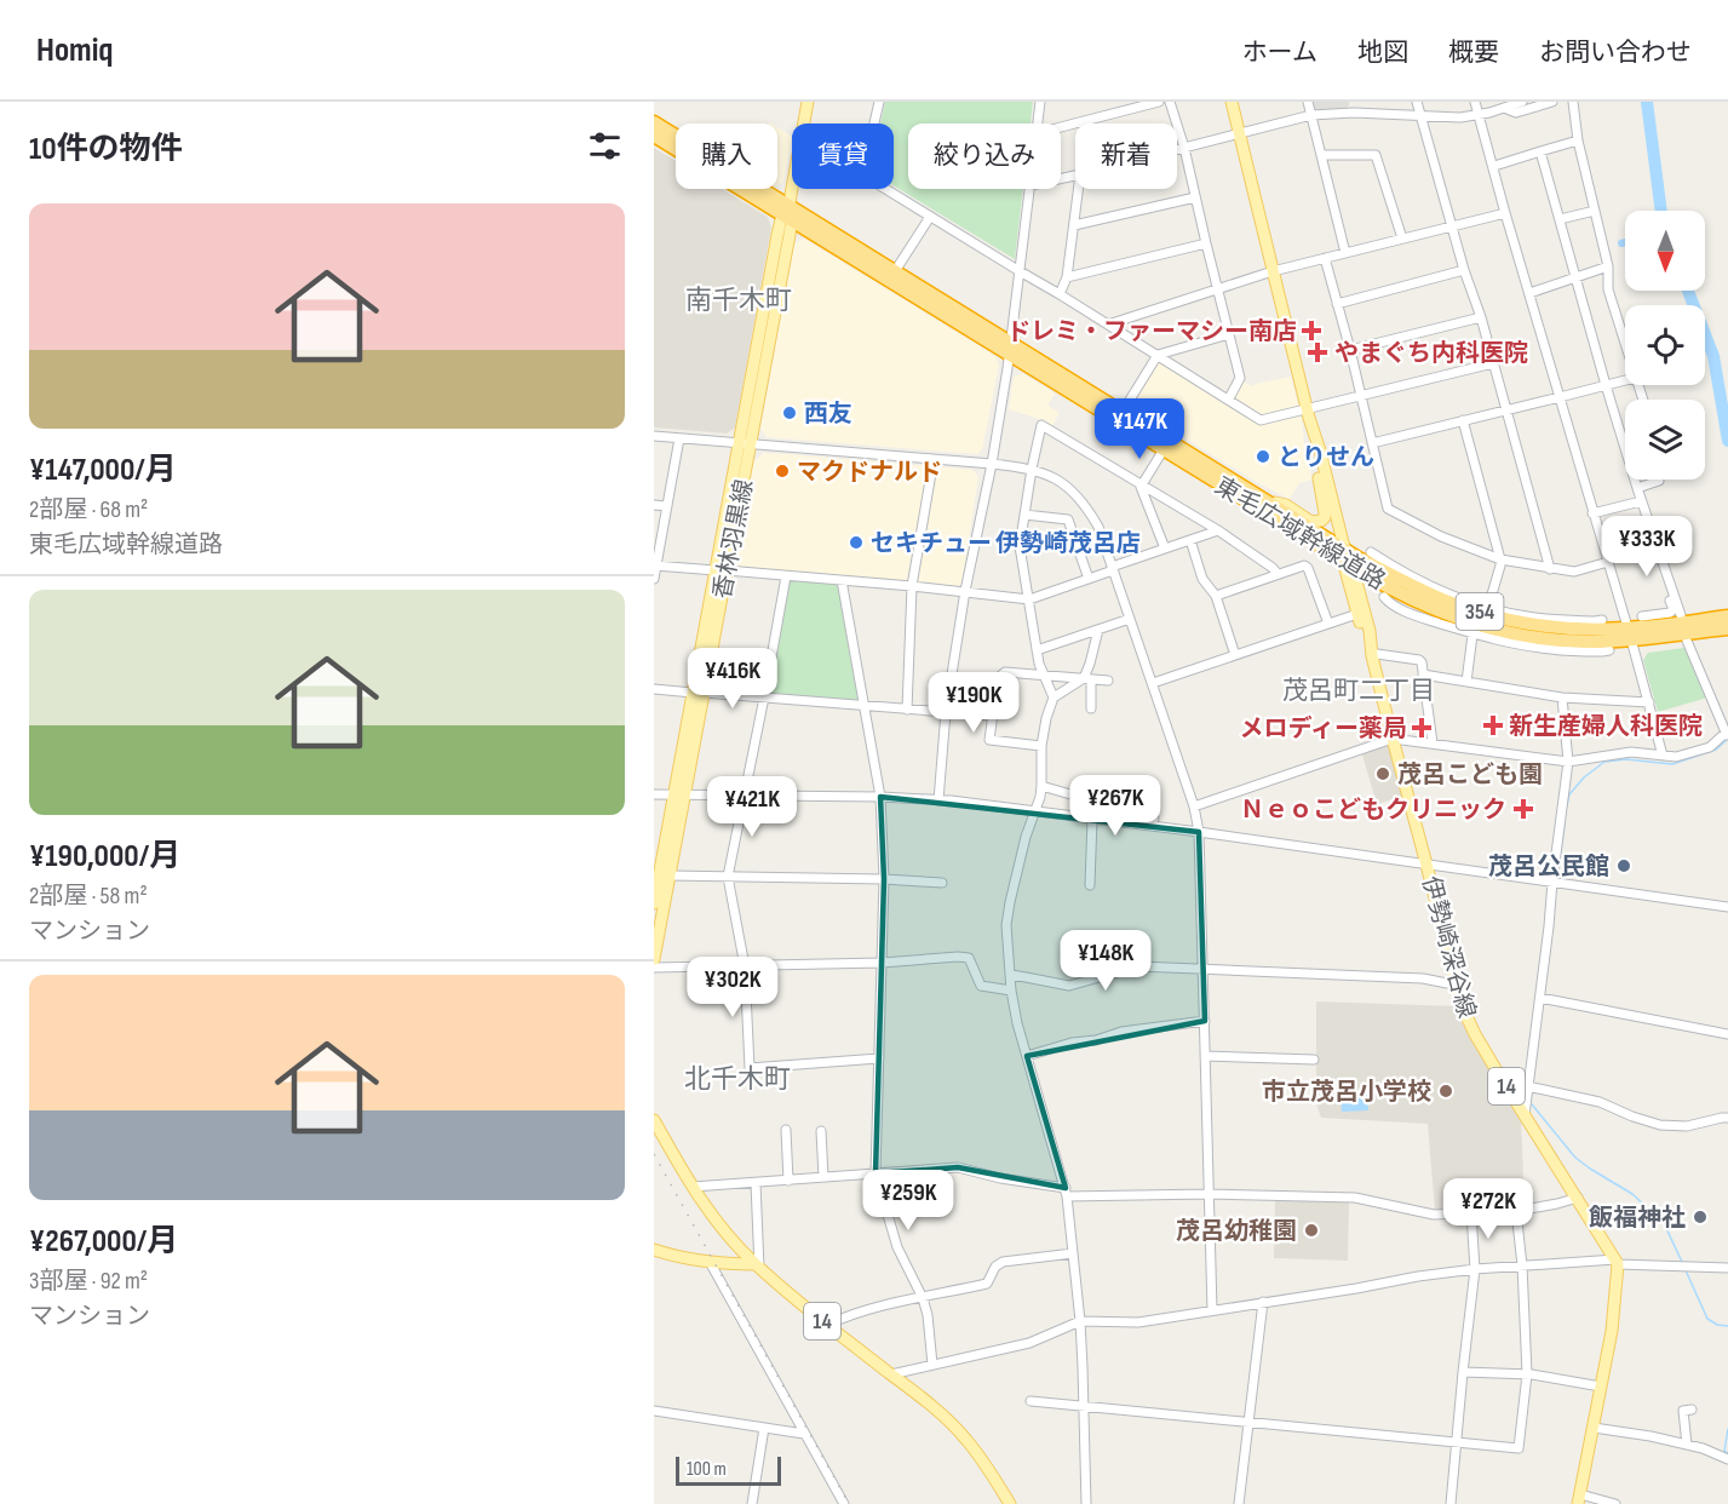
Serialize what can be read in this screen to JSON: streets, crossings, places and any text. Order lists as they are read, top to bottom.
{
  "streets": {
    "highway": ["東毛広域幹線道路", "354"],
    "main road": ["香林羽黒線", "伊勢崎深谷線", "14"]
  },
  "crossings": [
    ["東毛広域幹線道路", "香林羽黒線"],
    ["東毛広域幹線道路", "伊勢崎深谷線"]
  ],
  "districts": ["南千木町", "茂呂町二丁目", "北千木町"],
  "places": {
    "health": [
      "ドレミ・ファーマシー南店",
      "やまぐち内科医院",
      "新生産婦人科医院",
      "メロディー薬局",
      "Ｎｅｏこどもクリニック"
    ],
    "other": [
      "西友",
      "とりせん",
      "マクドナルド",
      "セキチュー 伊勢崎茂呂店",
      "茂呂こども園",
      "茂呂公民館",
      "市立茂呂小学校",
      "飯福神社",
      "茂呂幼稚園"
    ]
  },
  "scale_bar": "100 m",
  "north": "bottom",
  "page": {
    "header": "Homiq",
    "nav": [
      "ホーム",
      "地図",
      "概要",
      "お問い合わせ"
    ],
    "heading": "10件の物件",
    "chip": [
      "購入",
      "賃貸",
      "絞り込み",
      "新着"
    ],
    "list": [
      {
        "name": "¥147,000/月",
        "note": "2部屋 · 68 m² · 東毛広域幹線道路"
      },
      {
        "name": "¥190,000/月",
        "note": "2部屋 · 58 m² · マンション"
      },
      {
        "name": "¥267,000/月",
        "note": "3部屋 · 92 m² · マンション"
      }
    ],
    "price": [
      "¥147K",
      "¥333K",
      "¥416K",
      "¥190K",
      "¥267K",
      "¥421K",
      "¥148K",
      "¥302K",
      "¥259K",
      "¥272K"
    ],
    "scale": "100 m"
  }
}
